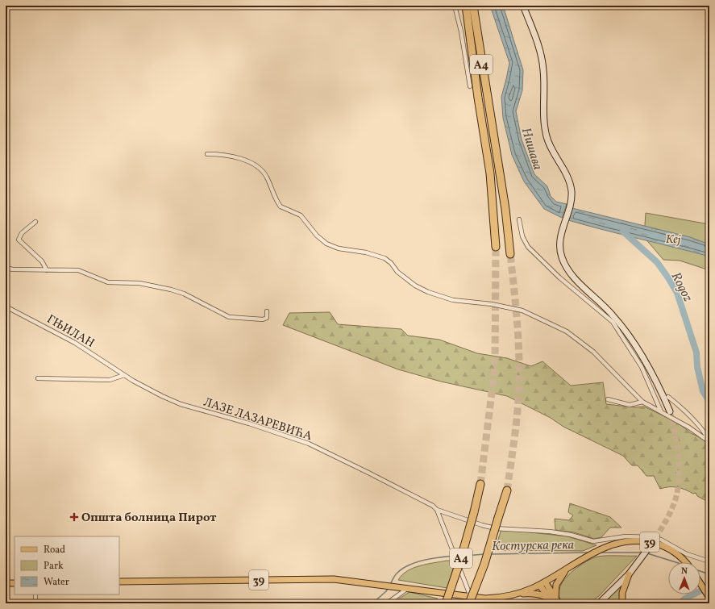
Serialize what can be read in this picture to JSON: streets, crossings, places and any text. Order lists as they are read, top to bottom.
{
  "streets": {
    "highway": ["A4"],
    "main road": ["39"],
    "street": ["ГЊИЛАН", "ЛАЗЕ ЛАЗАРЕВИЋА"]
  },
  "crossings": [
    ["A4", "39"],
    ["ГЊИЛАН", "ЛАЗЕ ЛАЗАРЕВИЋА"]
  ],
  "water": ["Нишава", "Rogoz", "Костурска река"],
  "parks": ["Кеј"],
  "places": {
    "health": ["Општа болница Пирот"]
  },
  "legend": ["Road", "Park", "Water"],
  "north": "top"
}
